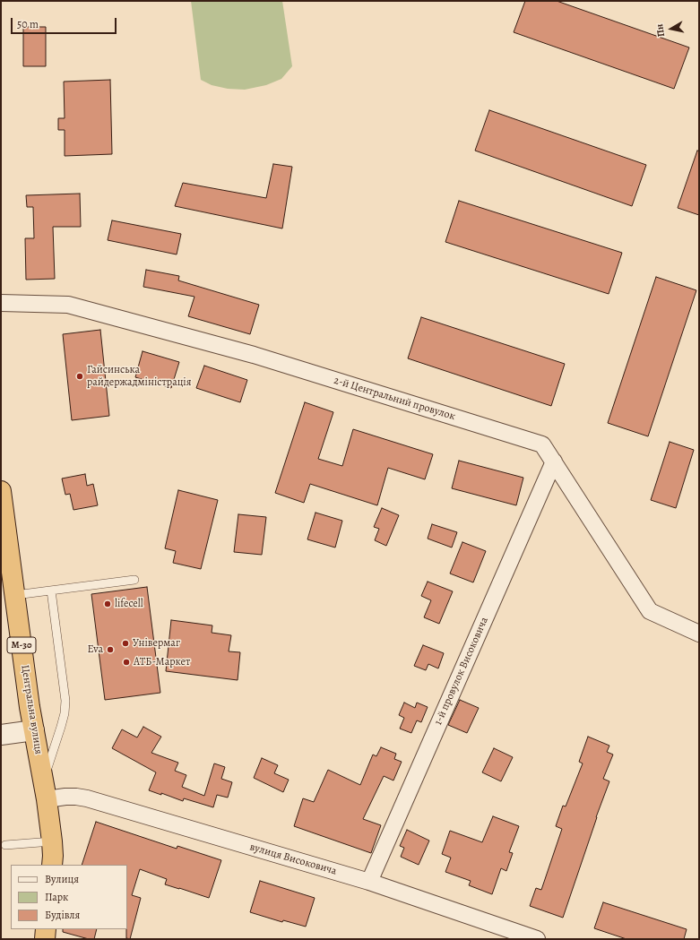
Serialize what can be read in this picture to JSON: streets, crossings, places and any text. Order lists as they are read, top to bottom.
{
  "streets": {
    "highway": ["М-30", "Центральна вулиця"],
    "street": ["2-й Центральний провулок", "1-й провулок Високовича", "вулиця Високовича"]
  },
  "crossings": [
    ["2-й Центральний провулок", "1-й провулок Високовича"],
    ["1-й провулок Високовича", "вулиця Високовича"],
    ["Центральна вулиця", "вулиця Високовича"]
  ],
  "places": [
    "Гайсинська райдержадміністрація",
    "lifecell",
    "Універмаг",
    "Eva",
    "АТБ-Маркет"
  ],
  "legend": ["Вулиця", "Парк", "Будівля"],
  "scale_bar": "50 m",
  "north": "left"
}
